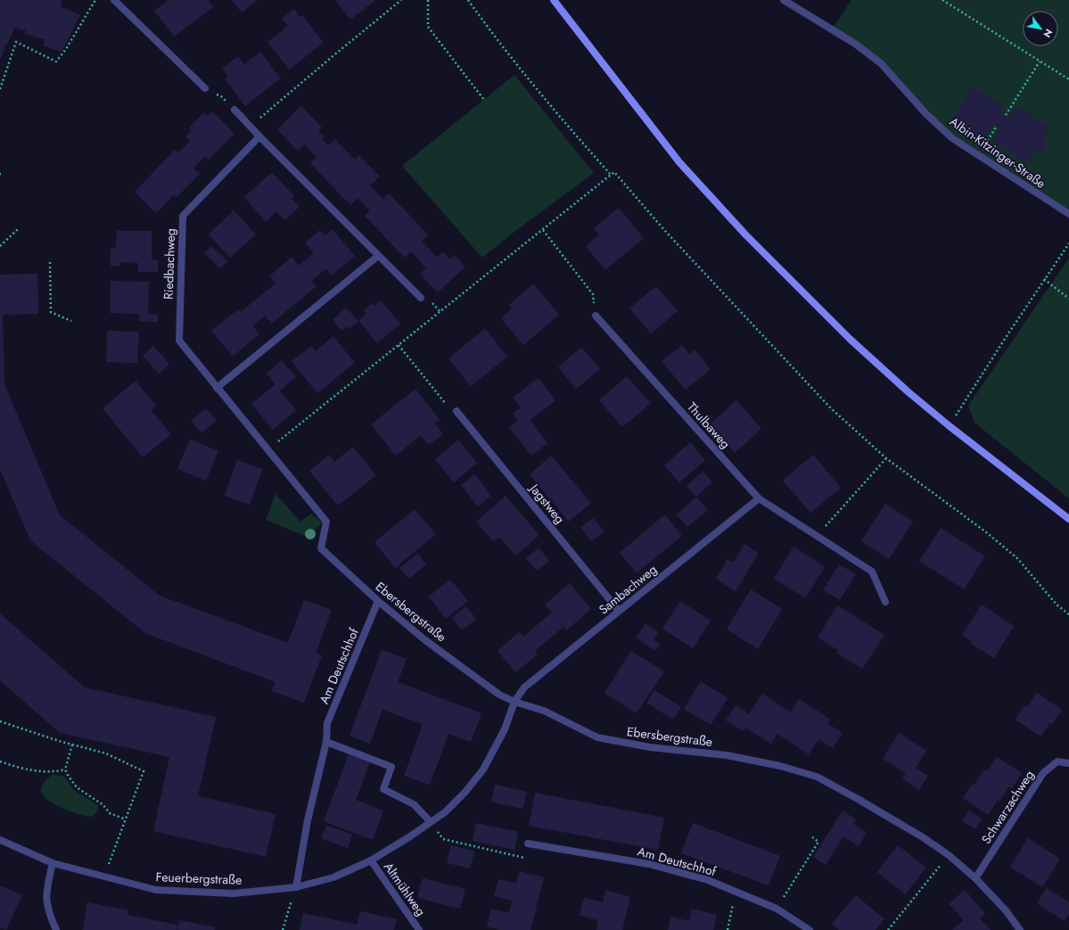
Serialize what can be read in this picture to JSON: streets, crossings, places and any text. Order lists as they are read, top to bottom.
{
  "streets": {
    "street": [
      "Albin-Kitzinger-Straße",
      "Riedbachweg",
      "Thulbaweg",
      "Jagstweg",
      "Sambachweg",
      "Ebersbergstraße",
      "Am Deutschhof",
      "Schwarzachweg",
      "Feuerbergstraße",
      "Altmühlweg"
    ]
  },
  "crossings": [
    ["Riedbachweg", "Ebersbergstraße"],
    ["Thulbaweg", "Sambachweg"],
    ["Jagstweg", "Sambachweg"],
    ["Sambachweg", "Ebersbergstraße"],
    ["Sambachweg", "Feuerbergstraße"],
    ["Ebersbergstraße", "Am Deutschhof"],
    ["Ebersbergstraße", "Schwarzachweg"],
    ["Ebersbergstraße", "Feuerbergstraße"],
    ["Am Deutschhof", "Feuerbergstraße"],
    ["Feuerbergstraße", "Altmühlweg"]
  ],
  "north": "bottom right"
}
